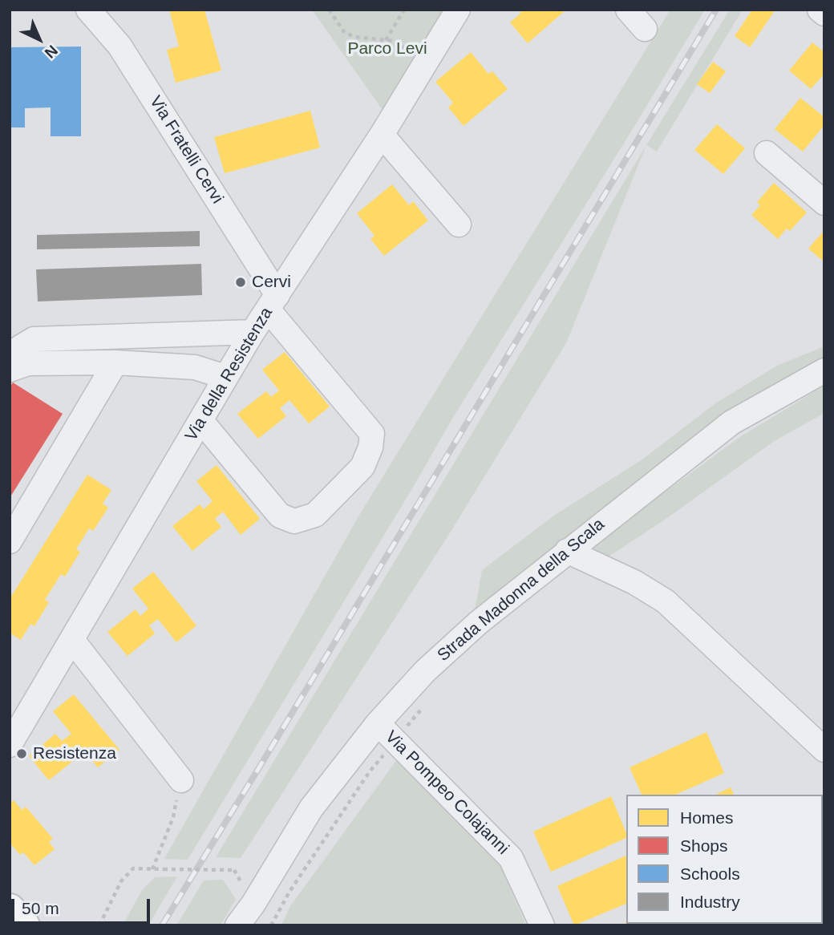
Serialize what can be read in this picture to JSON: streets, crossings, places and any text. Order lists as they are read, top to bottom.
{
  "streets": {
    "street": [
      "Via Fratelli Cervi",
      "Via della Resistenza",
      "Strada Madonna della Scala",
      "Via Pompeo Colajanni"
    ]
  },
  "crossings": [
    ["Via Fratelli Cervi", "Via della Resistenza"],
    ["Strada Madonna della Scala", "Via Pompeo Colajanni"]
  ],
  "parks": ["Parco Levi"],
  "places": ["Cervi", "Resistenza"],
  "legend": [
    "Homes",
    "Shops",
    "Schools",
    "Industry"
  ],
  "scale_bar": "50 m",
  "north": "bottom right"
}
